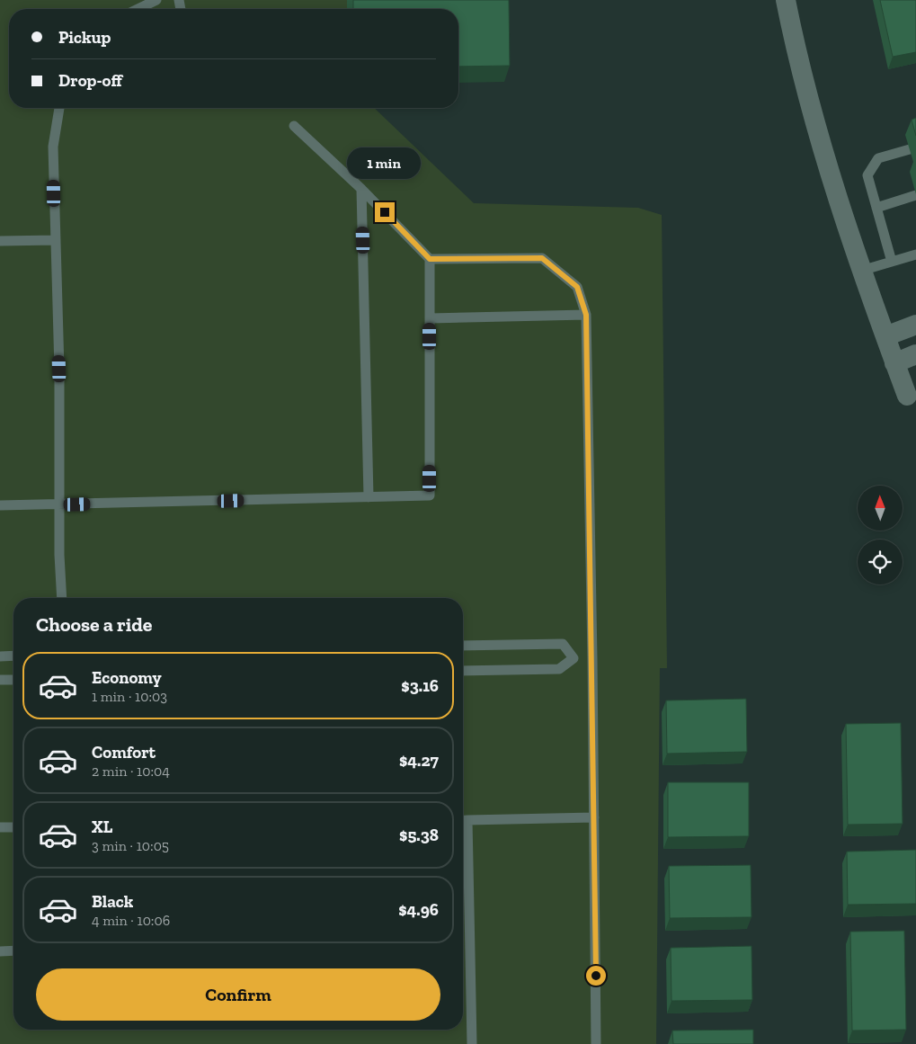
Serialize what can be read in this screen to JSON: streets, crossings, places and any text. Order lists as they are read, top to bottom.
{
  "north": "top",
  "page": {
    "banner": ["Pickup", "Drop-off"],
    "bubble": "1 min",
    "heading": "Choose a ride",
    "list": [
      {
        "name": "Economy",
        "note": "1 min · 10:03",
        "value": "$3.16"
      },
      {
        "name": "Comfort",
        "note": "2 min · 10:04",
        "value": "$4.27"
      },
      {
        "name": "XL",
        "note": "3 min · 10:05",
        "value": "$5.38"
      },
      {
        "name": "Black",
        "note": "4 min · 10:06",
        "value": "$4.96"
      }
    ],
    "buttons": "Confirm"
  }
}
